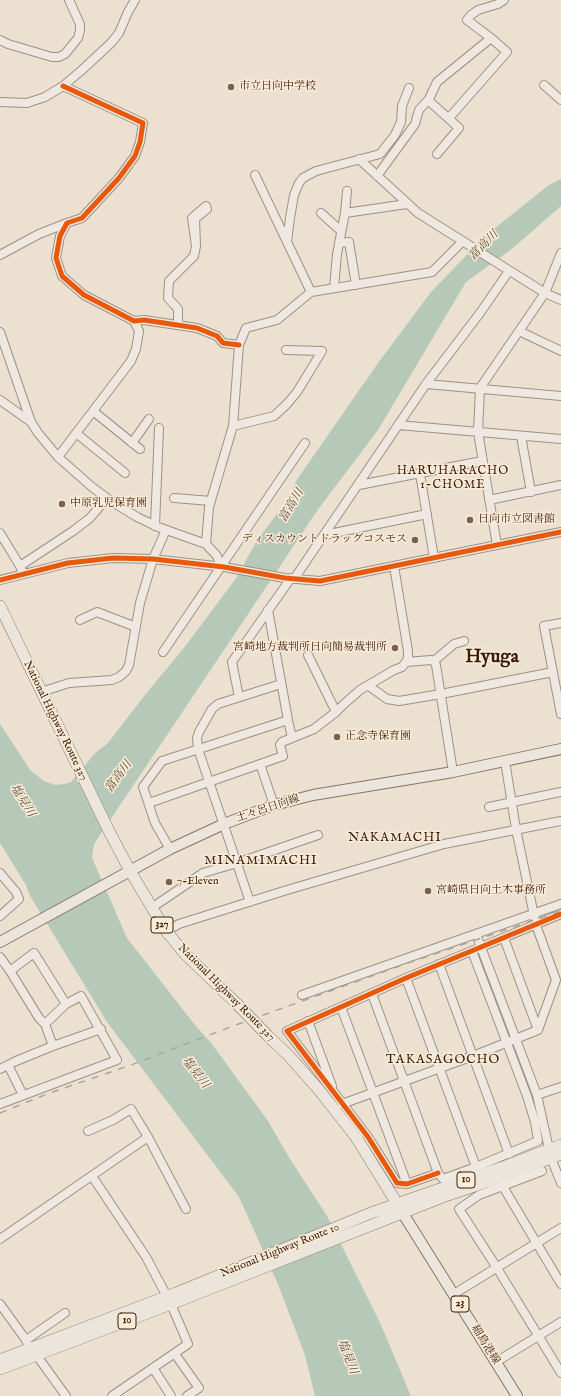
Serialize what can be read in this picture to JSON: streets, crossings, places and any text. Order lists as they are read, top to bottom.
{
  "streets": {
    "highway": [
      "National Highway Route 327",
      "327",
      "10",
      "National Highway Route 10"
    ],
    "main road": ["土々呂日向線", "23", "細島港線"]
  },
  "crossings": [
    ["National Highway Route 327", "土々呂日向線"],
    ["National Highway Route 327", "National Highway Route 10"],
    ["National Highway Route 327", "細島港線"],
    ["National Highway Route 10", "細島港線"]
  ],
  "districts": [
    "HARUHARACHO 1-CHOME",
    "Hyuga",
    "NAKAMACHI",
    "MINAMIMACHI",
    "TAKASAGOCHO"
  ],
  "water": ["富高川", "塩見川"],
  "places": [
    "市立日向中学校",
    "中原乳児保育園",
    "日向市立図書館",
    "ディスカウントドラッグコスモス",
    "宮崎地方裁判所日向簡易裁判所",
    "正念寺保育園",
    "7-Eleven",
    "宮崎県日向土木事務所"
  ]
}
